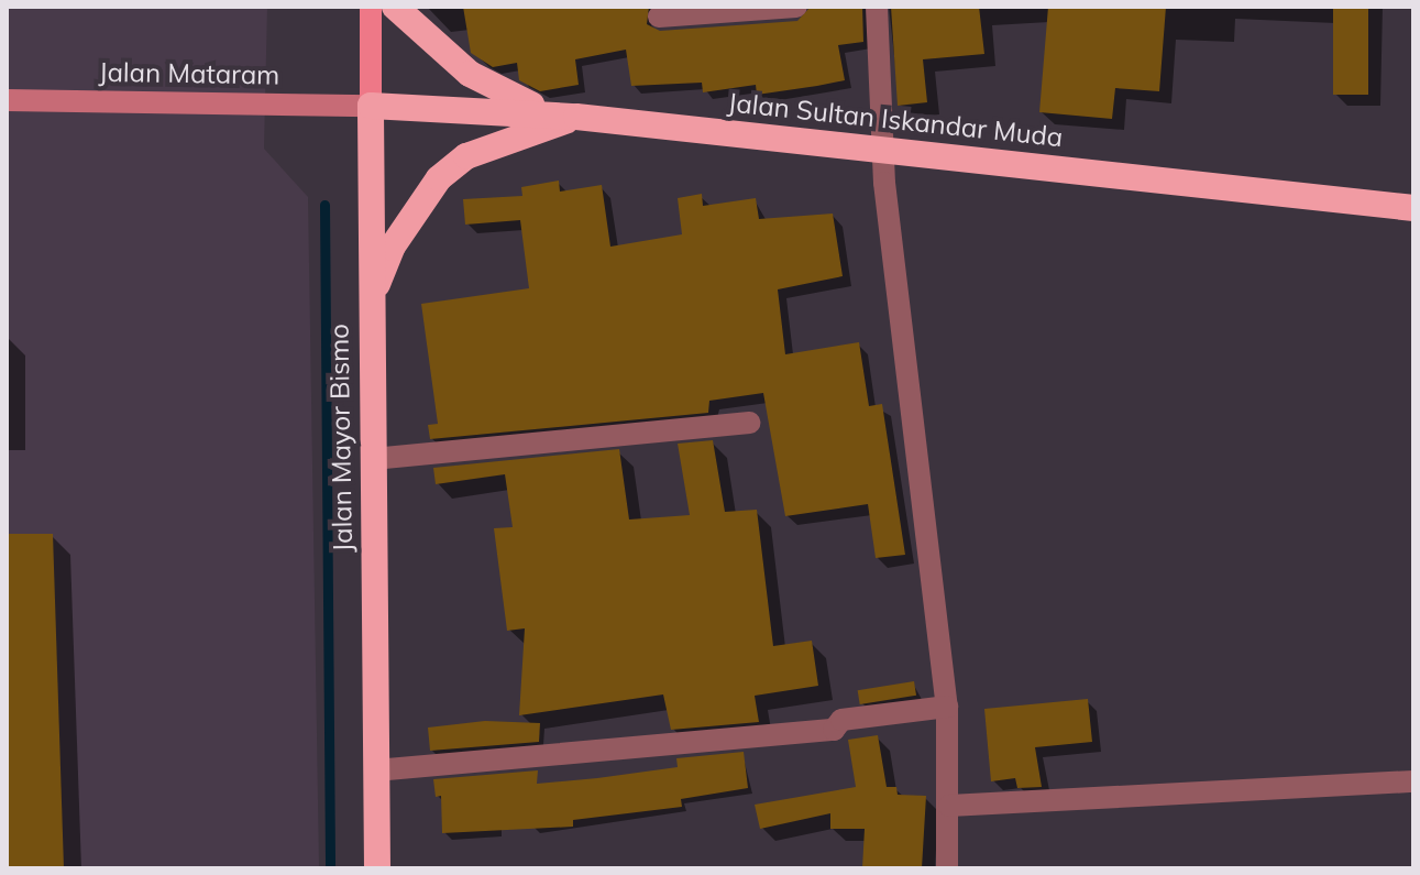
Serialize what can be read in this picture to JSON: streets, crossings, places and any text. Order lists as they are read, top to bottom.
{
  "streets": {
    "highway": ["Jalan Sultan Iskandar Muda", "Jalan Mayor Bismo"],
    "main road": ["Jalan Mataram"]
  },
  "crossings": [
    ["Jalan Mataram", "Jalan Sultan Iskandar Muda"],
    ["Jalan Mataram", "Jalan Mayor Bismo"],
    ["Jalan Sultan Iskandar Muda", "Jalan Mayor Bismo"]
  ]
}
